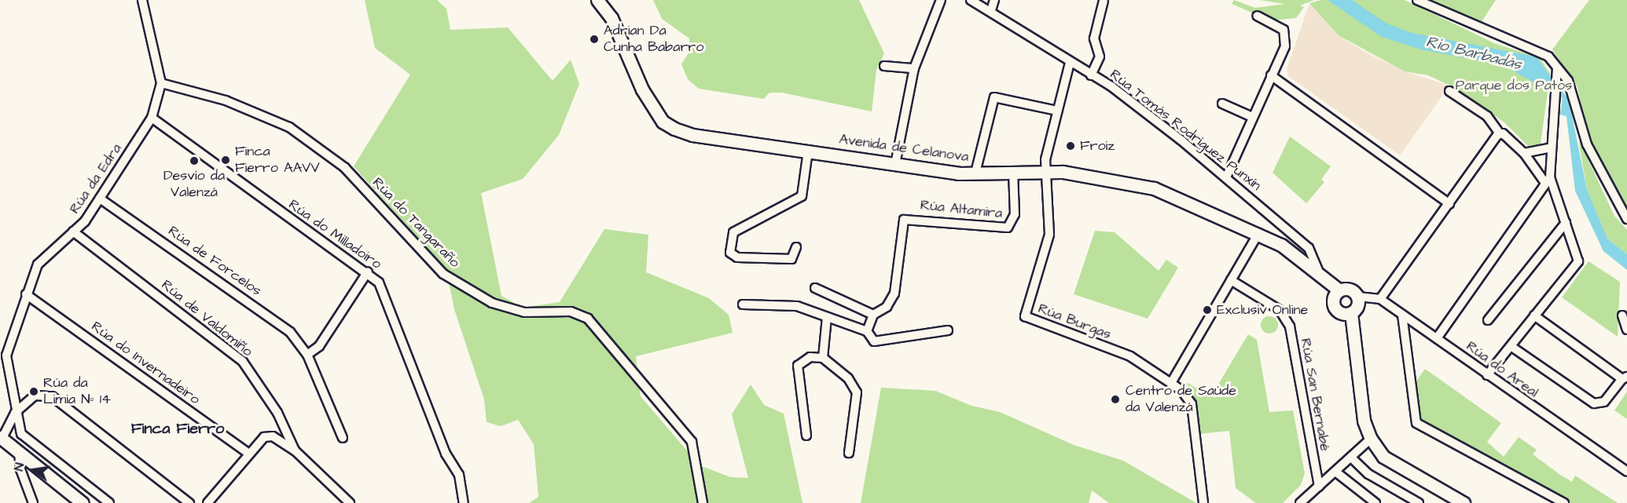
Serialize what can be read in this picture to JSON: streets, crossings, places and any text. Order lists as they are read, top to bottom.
{
  "streets": {
    "street": [
      "Rúa Tomás Rodríguez Punxín",
      "Avenida de Celanova",
      "Rúa da Edra",
      "Rúa Altamira",
      "Rúa do Tangaraño",
      "Rúa do Milladoiro",
      "Rúa de Forcelos",
      "Rúa de Valdomiño",
      "Rúa Burgas",
      "Rúa do Invernadeiro",
      "Rúa do Areal",
      "Rúa San Bernabé"
    ]
  },
  "crossings": [
    ["Rúa Tomás Rodríguez Punxín", "Avenida de Celanova"],
    ["Avenida de Celanova", "Rúa Altamira"],
    ["Avenida de Celanova", "Rúa Burgas"],
    ["Avenida de Celanova", "Rúa do Areal"],
    ["Rúa da Edra", "Rúa do Tangaraño"],
    ["Rúa da Edra", "Rúa do Milladoiro"],
    ["Rúa da Edra", "Rúa de Forcelos"],
    ["Rúa da Edra", "Rúa de Valdomiño"],
    ["Rúa da Edra", "Rúa do Invernadeiro"],
    ["Rúa de Valdomiño", "Rúa do Invernadeiro"]
  ],
  "districts": ["Finca Fierro"],
  "water": ["Rio Barbadás"],
  "parks": ["Parque dos Patos"],
  "places": [
    "Adrian Da Cunha Babarro",
    "Froiz",
    "Finca Fierro AAVV",
    "Desvío da Valenzá",
    "Exclusiv Online",
    "Rúa da Limia Nº 14",
    "Centro de Saúde da Valenzá"
  ],
  "north": "left"
}
